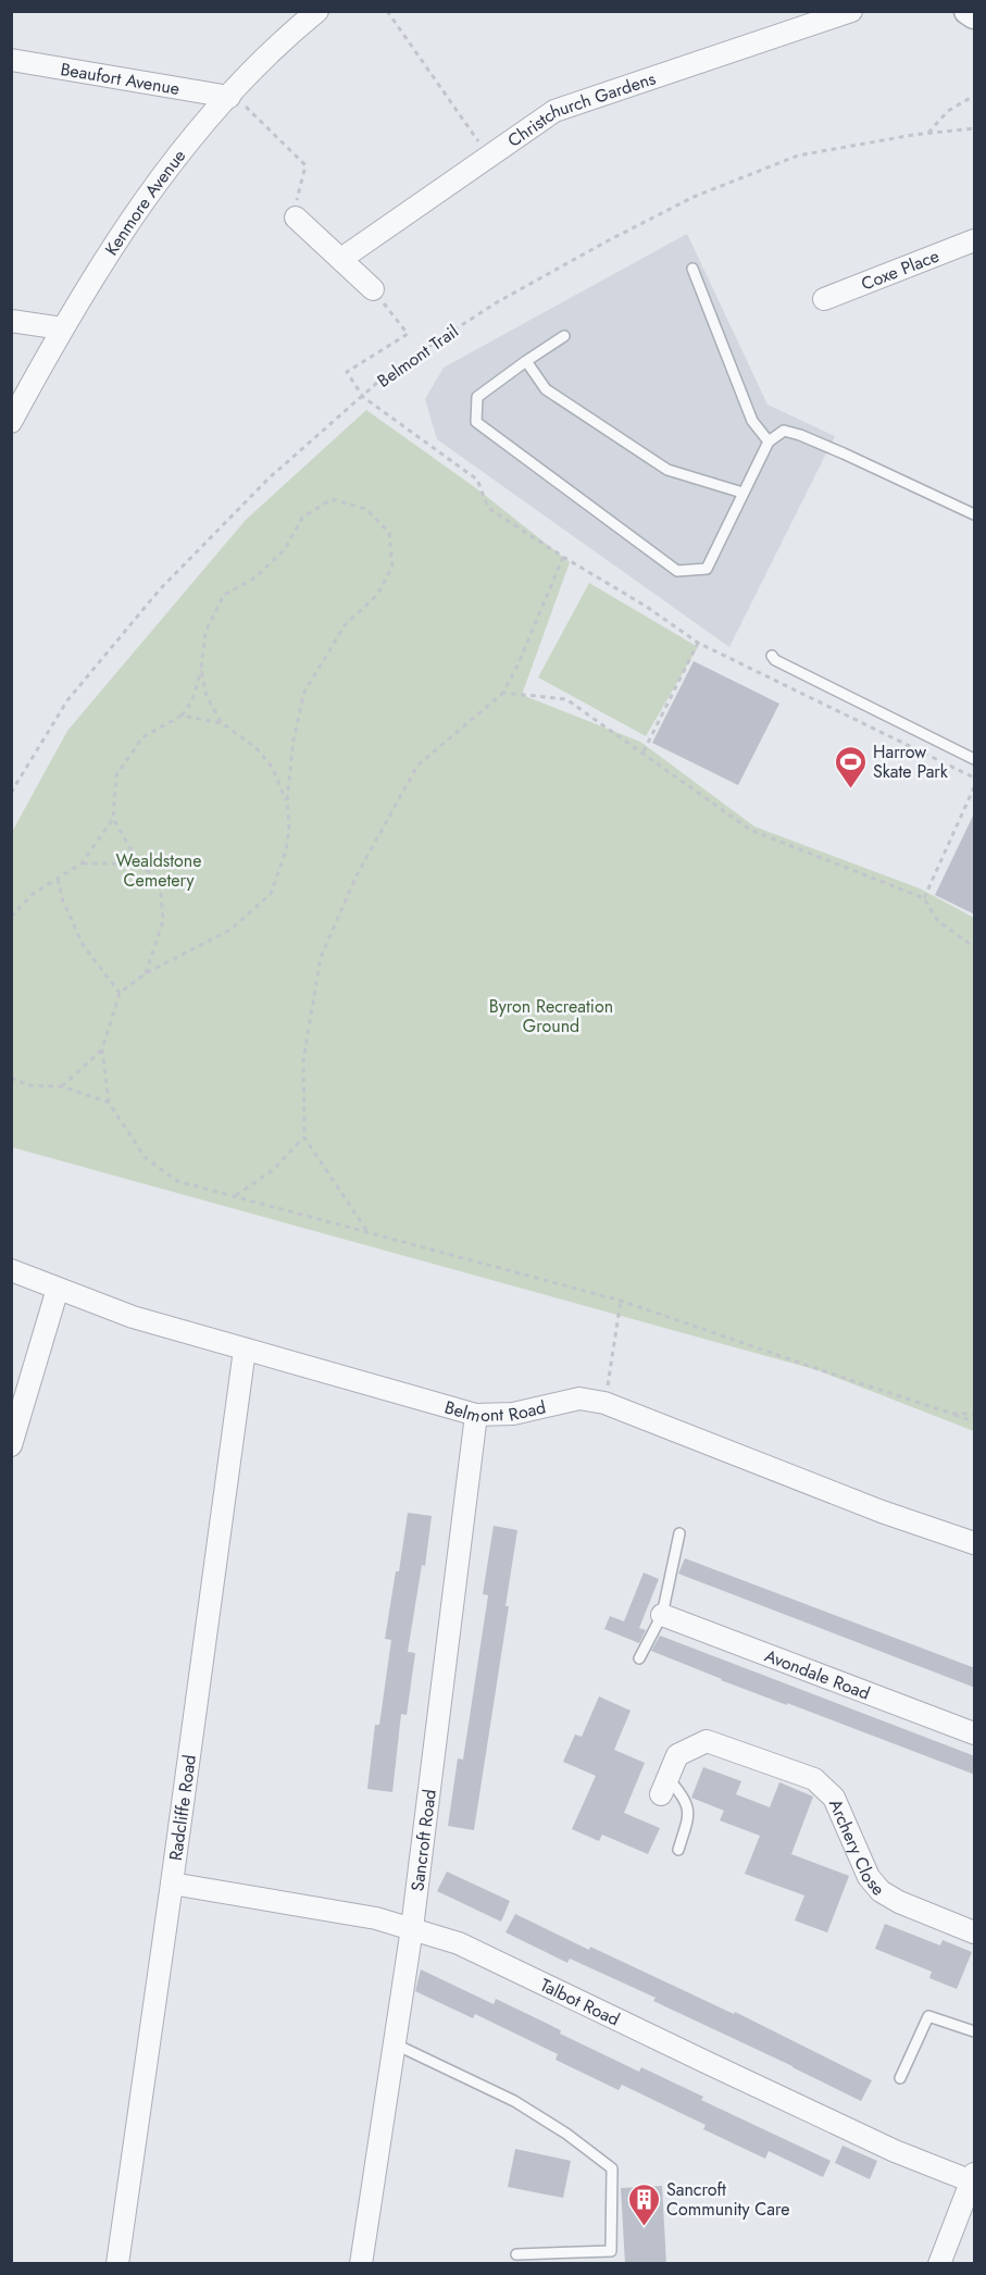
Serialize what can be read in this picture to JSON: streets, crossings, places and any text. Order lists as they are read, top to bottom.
{
  "streets": {
    "street": [
      "Beaufort Avenue",
      "Christchurch Gardens",
      "Kenmore Avenue",
      "Coxe Place",
      "Belmont Road",
      "Avondale Road",
      "Radcliffe Road",
      "Sancroft Road",
      "Archery Close",
      "Talbot Road"
    ],
    "path": ["Belmont Trail"]
  },
  "crossings": [
    ["Beaufort Avenue", "Kenmore Avenue"],
    ["Belmont Road", "Radcliffe Road"],
    ["Belmont Road", "Sancroft Road"],
    ["Radcliffe Road", "Talbot Road"],
    ["Sancroft Road", "Talbot Road"]
  ],
  "parks": ["Wealdstone Cemetery", "Byron Recreation Ground"],
  "places": {
    "sports": ["Harrow Skate Park"],
    "building": ["Sancroft Community Care"]
  }
}
